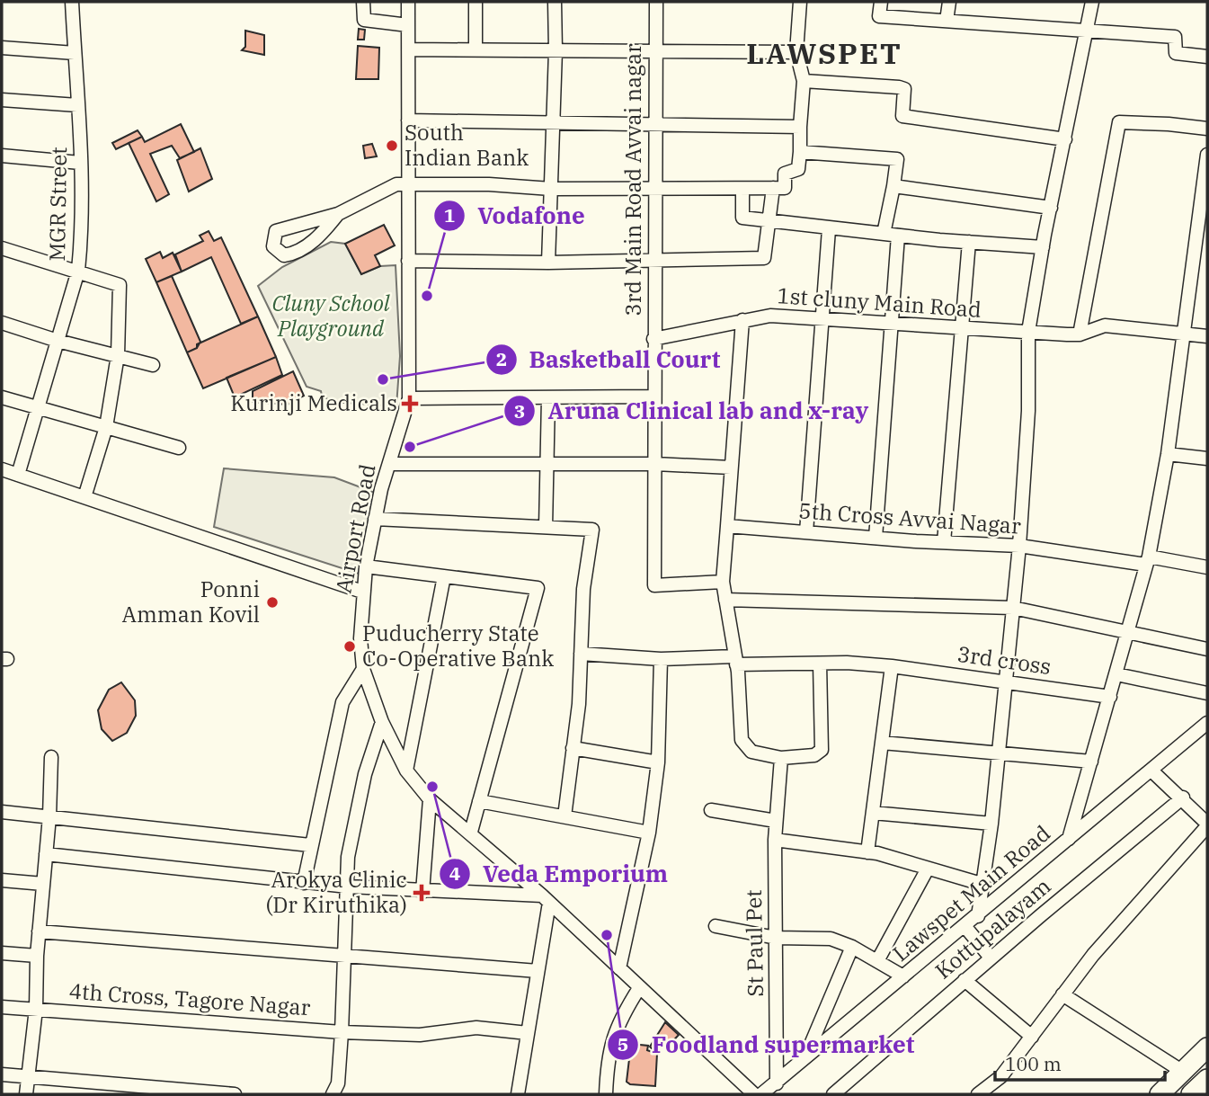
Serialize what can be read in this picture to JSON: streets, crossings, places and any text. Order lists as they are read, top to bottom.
{
  "streets": {
    "street": [
      "3rd Main Road Avvai nagar",
      "MGR Street",
      "1st cluny Main Road",
      "5th Cross Avvai Nagar",
      "Airport Road",
      "3rd cross",
      "Lawspet Main Road",
      "Kottupalayam",
      "St Paul Pet",
      "4th Cross, Tagore Nagar"
    ]
  },
  "crossings": [
    ["3rd Main Road Avvai nagar", "1st cluny Main Road"],
    ["Lawspet Main Road", "St Paul Pet"]
  ],
  "districts": ["LAWSPET"],
  "parks": ["Cluny School Playground"],
  "places": {
    "other": [
      "South Indian Bank",
      "Vodafone",
      "Basketball Court",
      "Aruna Clinical lab and x-ray",
      "Ponni Amman Kovil",
      "Puducherry State Co-Operative Bank",
      "Veda Emporium",
      "Foodland supermarket"
    ],
    "health": ["Kurinji Medicals", "Arokya Clinic (Dr Kiruthika)"]
  },
  "scale_bar": "100 m"
}
